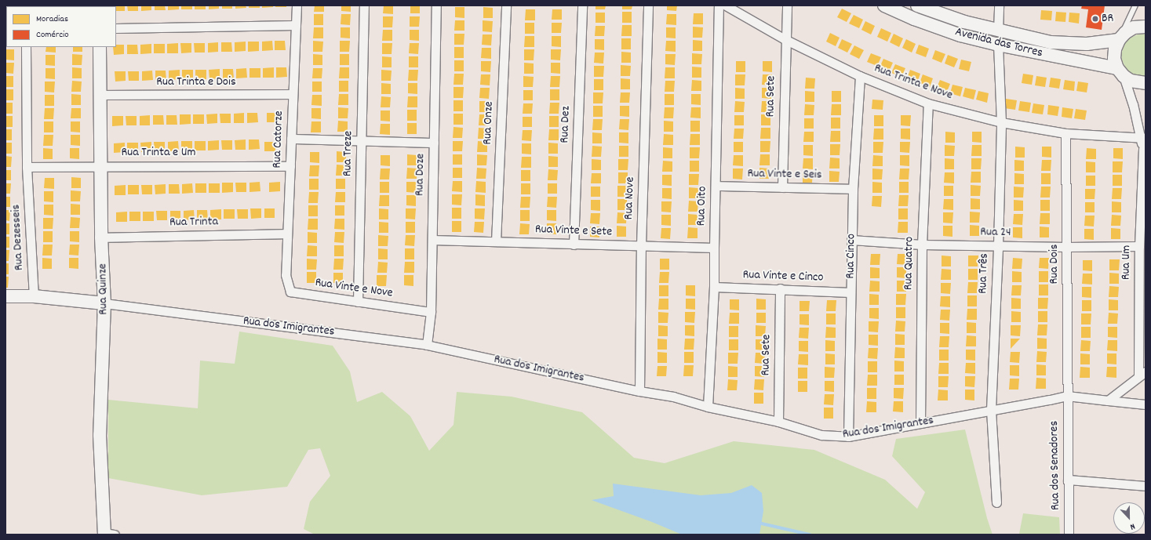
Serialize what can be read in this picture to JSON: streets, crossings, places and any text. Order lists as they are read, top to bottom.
{
  "streets": {
    "street": [
      "Avenida das Torres",
      "Rua Trinta e Dois",
      "Rua Trinta e Nove",
      "Rua Sete",
      "Rua Onze",
      "Rua Dez",
      "Rua Catorze",
      "Rua Trinta e Um",
      "Rua Treze",
      "Rua Doze",
      "Rua Vinte e Seis",
      "Rua Nove",
      "Rua Oito",
      "Rua Trinta",
      "Rua Vinte e Sete",
      "Rua 24",
      "Rua Dezesseis",
      "Rua Cinco",
      "Rua Um",
      "Rua Quatro",
      "Rua Dois",
      "Rua Três",
      "Rua Vinte e Cinco",
      "Rua Vinte e Nove",
      "Rua Quinze",
      "Rua dos Imigrantes",
      "Rua dos Senadores"
    ]
  },
  "crossings": [
    ["Avenida das Torres", "Rua Um"],
    ["Avenida das Torres", "Rua Três"],
    ["Rua Trinta e Dois", "Rua Catorze"],
    ["Rua Trinta e Dois", "Rua Quinze"],
    ["Rua Trinta e Nove", "Rua Sete"],
    ["Rua Trinta e Nove", "Rua Cinco"],
    ["Rua Trinta e Nove", "Rua Um"],
    ["Rua Trinta e Nove", "Rua Quatro"],
    ["Rua Trinta e Nove", "Rua Dois"],
    ["Rua Trinta e Nove", "Rua Três"],
    ["Rua Sete", "Rua Vinte e Seis"],
    ["Rua Sete", "Rua Vinte e Cinco"],
    ["Rua Sete", "Rua dos Imigrantes"],
    ["Rua Onze", "Rua Vinte e Sete"],
    ["Rua Dez", "Rua Vinte e Sete"],
    ["Rua Catorze", "Rua Trinta e Um"],
    ["Rua Catorze", "Rua Trinta"],
    ["Rua Catorze", "Rua Vinte e Nove"],
    ["Rua Trinta e Um", "Rua Dezesseis"],
    ["Rua Trinta e Um", "Rua Quinze"],
    ["Rua Treze", "Rua Vinte e Nove"],
    ["Rua Doze", "Rua Vinte e Sete"],
    ["Rua Doze", "Rua Vinte e Nove"],
    ["Rua Doze", "Rua dos Imigrantes"],
    ["Rua Vinte e Seis", "Rua Oito"],
    ["Rua Vinte e Seis", "Rua Cinco"],
    ["Rua Nove", "Rua Vinte e Sete"],
    ["Rua Nove", "Rua dos Imigrantes"],
    ["Rua Oito", "Rua Vinte e Sete"],
    ["Rua Oito", "Rua Vinte e Cinco"],
    ["Rua Oito", "Rua dos Imigrantes"],
    ["Rua Trinta", "Rua Quinze"],
    ["Rua 24", "Rua Cinco"],
    ["Rua 24", "Rua Um"],
    ["Rua 24", "Rua Quatro"],
    ["Rua 24", "Rua Dois"],
    ["Rua 24", "Rua Três"],
    ["Rua Dezesseis", "Rua dos Imigrantes"],
    ["Rua Cinco", "Rua Vinte e Cinco"],
    ["Rua Cinco", "Rua dos Imigrantes"],
    ["Rua Quatro", "Rua dos Imigrantes"],
    ["Rua Dois", "Rua dos Imigrantes"],
    ["Rua Dois", "Rua dos Senadores"],
    ["Rua Três", "Rua dos Imigrantes"],
    ["Rua Quinze", "Rua dos Imigrantes"],
    ["Rua dos Imigrantes", "Rua dos Senadores"]
  ],
  "places": ["BR"],
  "legend": ["Moradias", "Comércio"],
  "north": "bottom"
}
